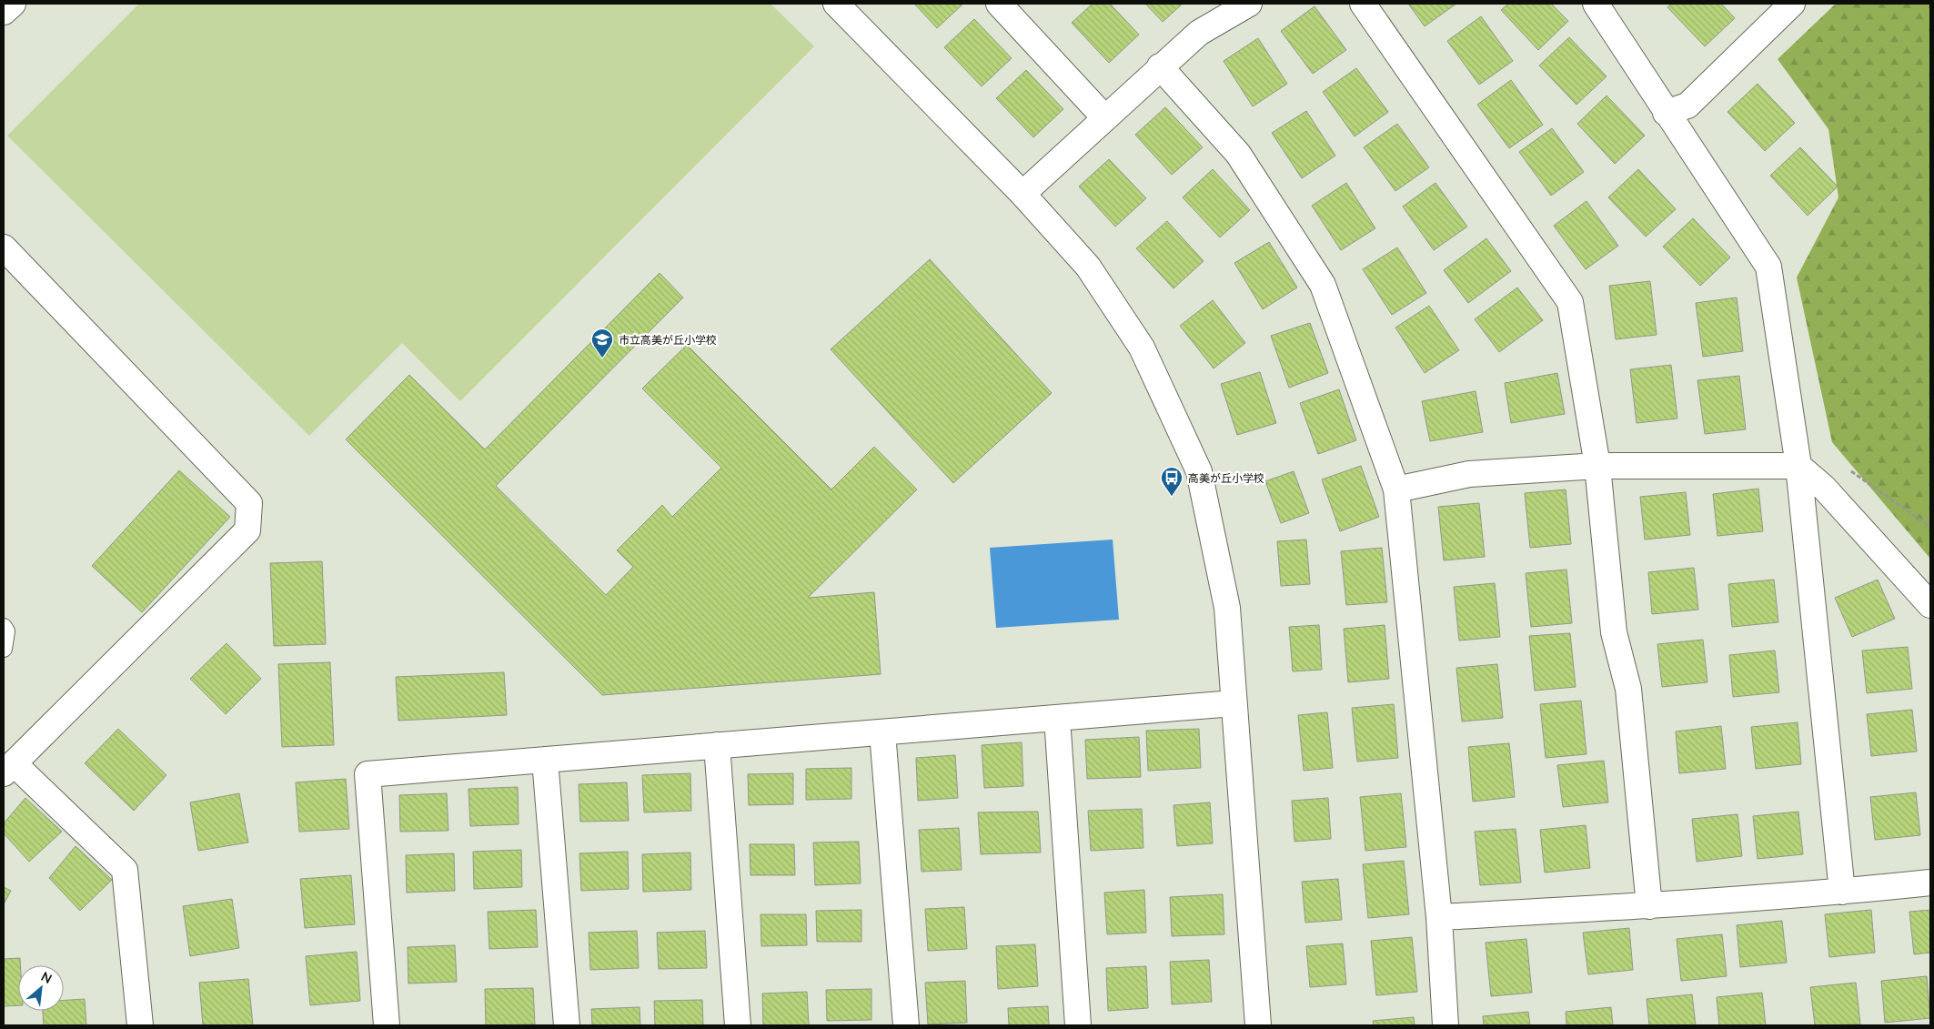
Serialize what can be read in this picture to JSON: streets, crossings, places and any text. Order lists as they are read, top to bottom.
{
  "places": {
    "school or university": ["市立高美が丘小学校"],
    "bus stop": ["高美が丘小学校"]
  },
  "north": "top right"
}
